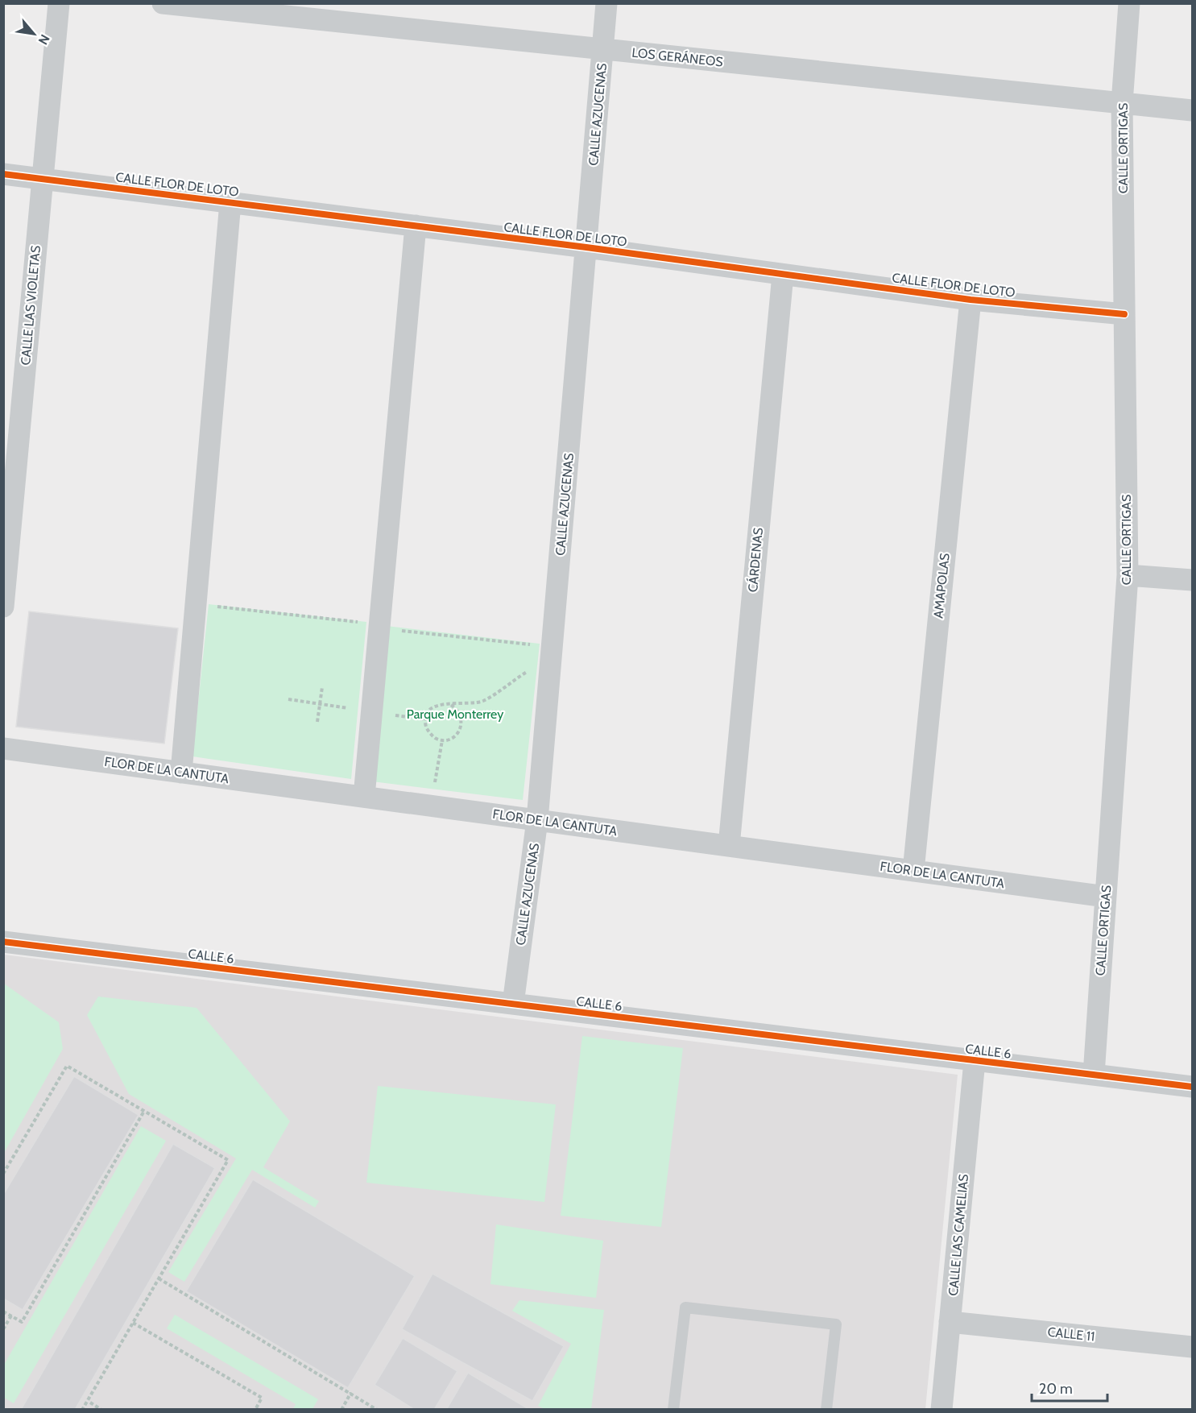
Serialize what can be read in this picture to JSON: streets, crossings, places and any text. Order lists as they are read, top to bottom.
{
  "streets": {
    "street": [
      "LOS GERÁNEOS",
      "CALLE AZUCENAS",
      "CALLE ORTIGAS",
      "CALLE FLOR DE LOTO",
      "CALLE LAS VIOLETAS",
      "CÁRDENAS",
      "AMAPOLAS",
      "FLOR DE LA CANTUTA",
      "CALLE 6",
      "CALLE LAS CAMELIAS",
      "CALLE 11"
    ]
  },
  "crossings": [
    ["LOS GERÁNEOS", "CALLE AZUCENAS"],
    ["LOS GERÁNEOS", "CALLE ORTIGAS"],
    ["CALLE AZUCENAS", "CALLE FLOR DE LOTO"],
    ["CALLE AZUCENAS", "FLOR DE LA CANTUTA"],
    ["CALLE AZUCENAS", "CALLE 6"],
    ["CALLE ORTIGAS", "CALLE FLOR DE LOTO"],
    ["CALLE ORTIGAS", "FLOR DE LA CANTUTA"],
    ["CALLE ORTIGAS", "CALLE 6"],
    ["CALLE FLOR DE LOTO", "CALLE LAS VIOLETAS"],
    ["CALLE FLOR DE LOTO", "CÁRDENAS"],
    ["CALLE FLOR DE LOTO", "AMAPOLAS"],
    ["CÁRDENAS", "FLOR DE LA CANTUTA"],
    ["AMAPOLAS", "FLOR DE LA CANTUTA"],
    ["CALLE 6", "CALLE LAS CAMELIAS"],
    ["CALLE LAS CAMELIAS", "CALLE 11"]
  ],
  "parks": ["Parque Monterrey"],
  "scale_bar": "20 m",
  "north": "bottom right"
}
